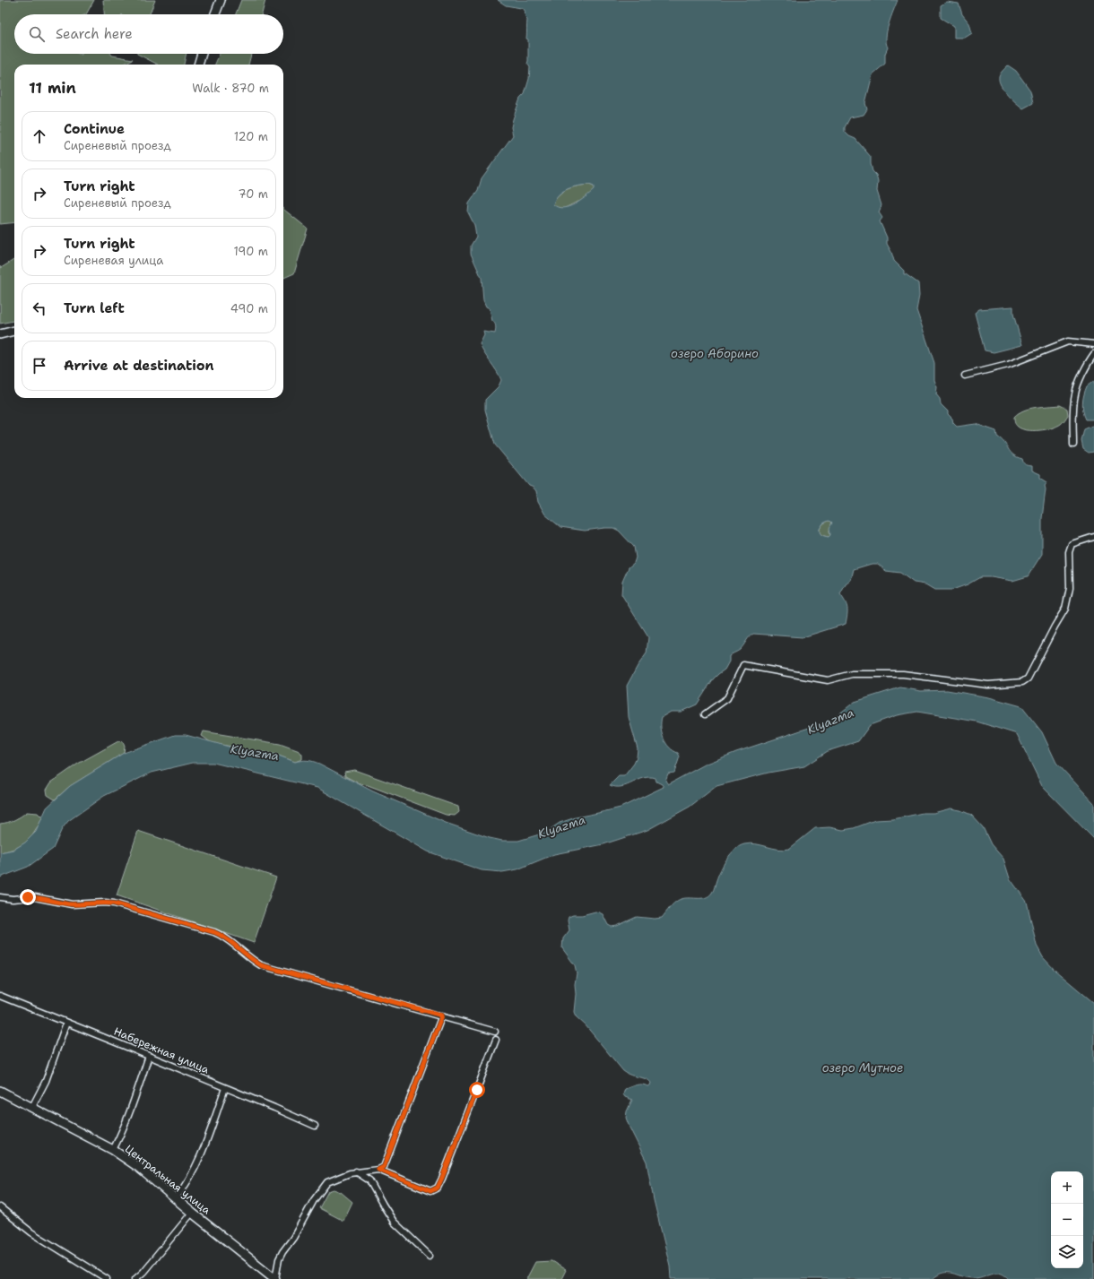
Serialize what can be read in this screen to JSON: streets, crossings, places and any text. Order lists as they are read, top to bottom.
{
  "streets": {
    "main road": ["Центральная улица"],
    "street": ["Набережная улица"]
  },
  "water": ["озеро Аборино", "Klyazma", "озеро Мутное"],
  "page": {
    "search": "Search here",
    "heading": ["11 min", "Walk · 870 m"],
    "list": [
      ["Continue", "Сиреневый проезд", "120 m"],
      ["Turn right", "Сиреневый проезд", "70 m"],
      ["Turn right", "Сиреневая улица", "190 m"],
      ["Turn left", "490 m"],
      "Arrive at destination"
    ],
    "map_buttons": ["+", "−"]
  }
}
